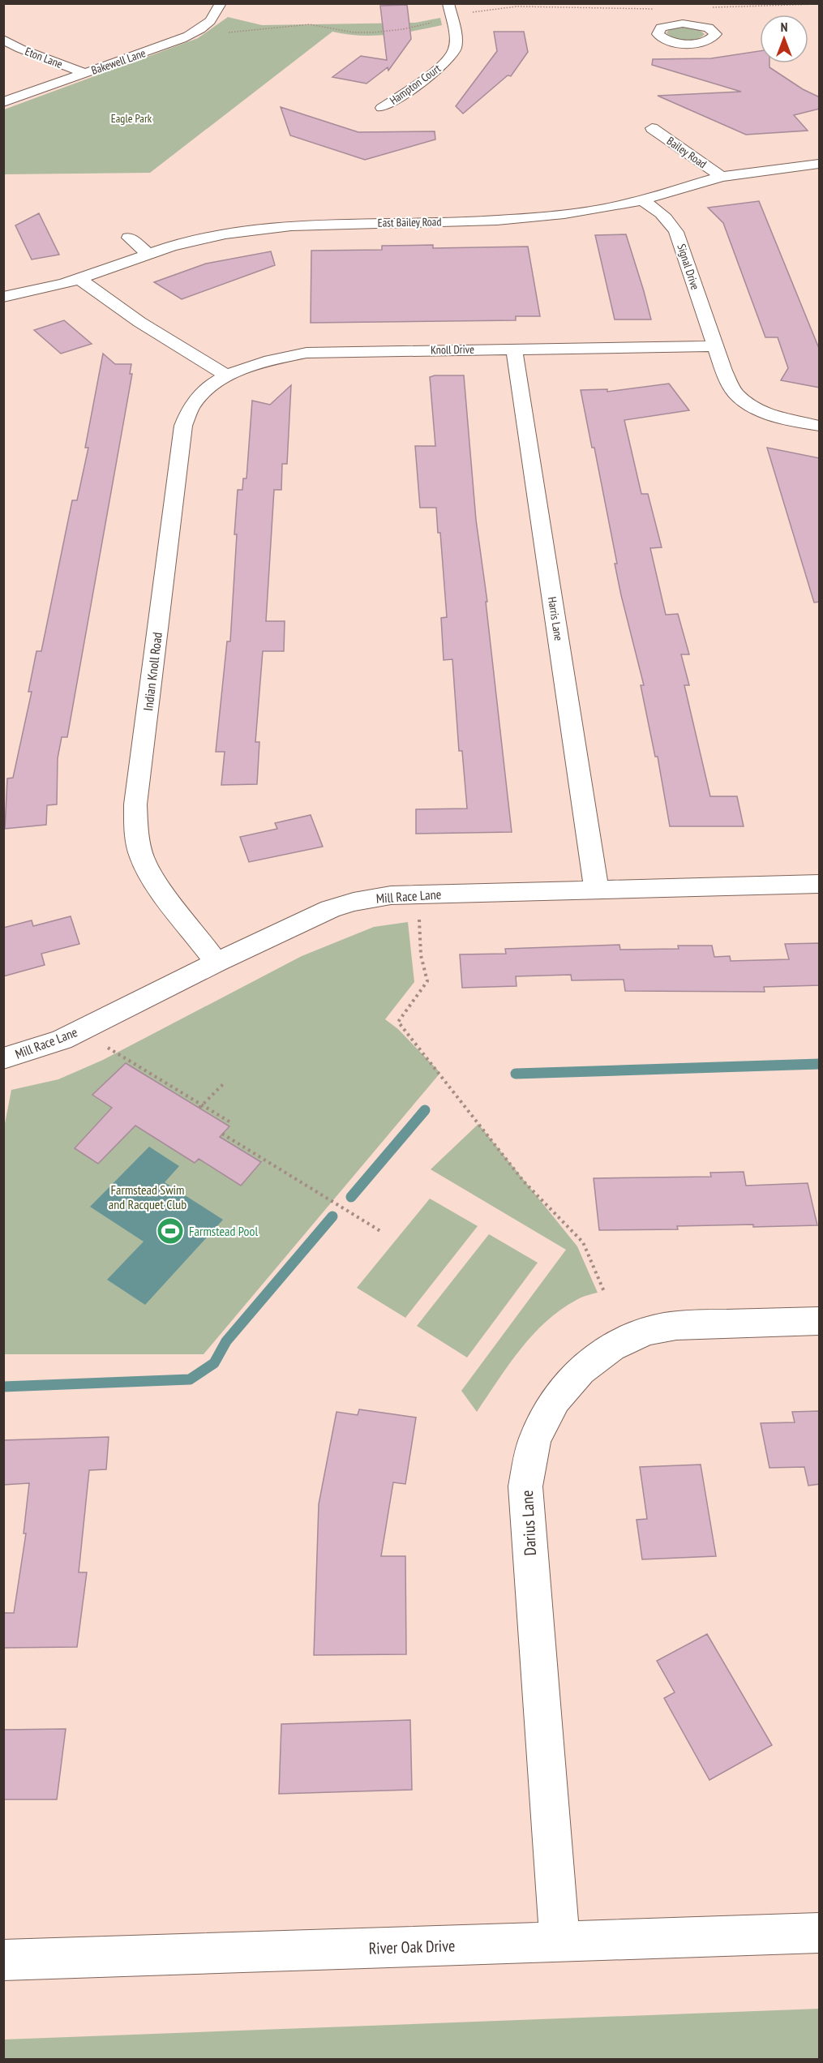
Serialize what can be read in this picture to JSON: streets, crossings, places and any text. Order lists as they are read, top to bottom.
{
  "streets": {
    "street": [
      "Eton Lane",
      "Bakewell Lane",
      "Hampton Court",
      "Bailey Road",
      "East Bailey Road",
      "Signal Drive",
      "Knoll Drive",
      "Harris Lane",
      "Indian Knoll Road",
      "Mill Race Lane",
      "Darius Lane",
      "River Oak Drive"
    ]
  },
  "crossings": [
    ["Eton Lane", "Bakewell Lane"],
    ["Bailey Road", "East Bailey Road"],
    ["East Bailey Road", "Signal Drive"],
    ["Signal Drive", "Knoll Drive"],
    ["Knoll Drive", "Harris Lane"],
    ["Knoll Drive", "Indian Knoll Road"],
    ["Harris Lane", "Mill Race Lane"],
    ["Indian Knoll Road", "Mill Race Lane"],
    ["Darius Lane", "River Oak Drive"]
  ],
  "parks": ["Eagle Park", "Farmstead Swim and Racquet Club"],
  "places": {
    "sports": ["Farmstead Pool"]
  },
  "north": "top"
}
